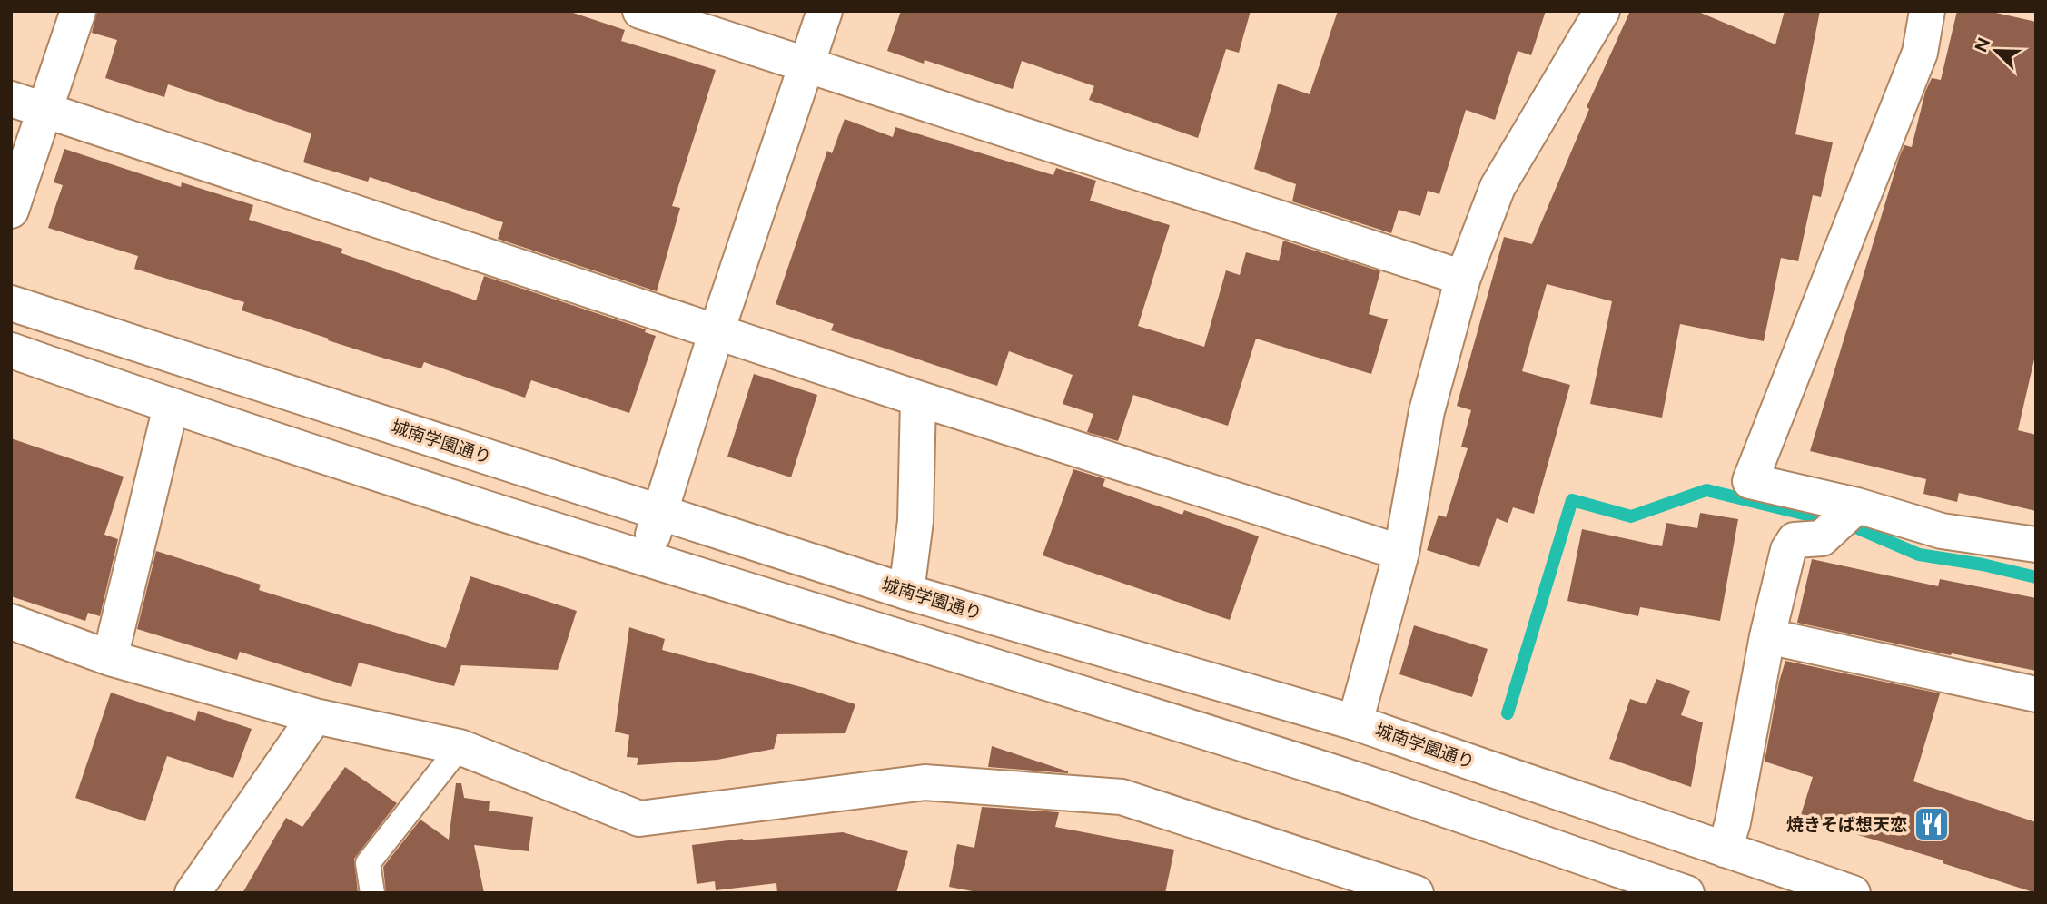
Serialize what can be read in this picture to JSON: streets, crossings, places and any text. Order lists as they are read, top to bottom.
{
  "streets": {
    "street": ["城南学園通り"]
  },
  "places": {
    "restaurant": ["焼きそば想天恋"]
  },
  "north": "top left"
}
